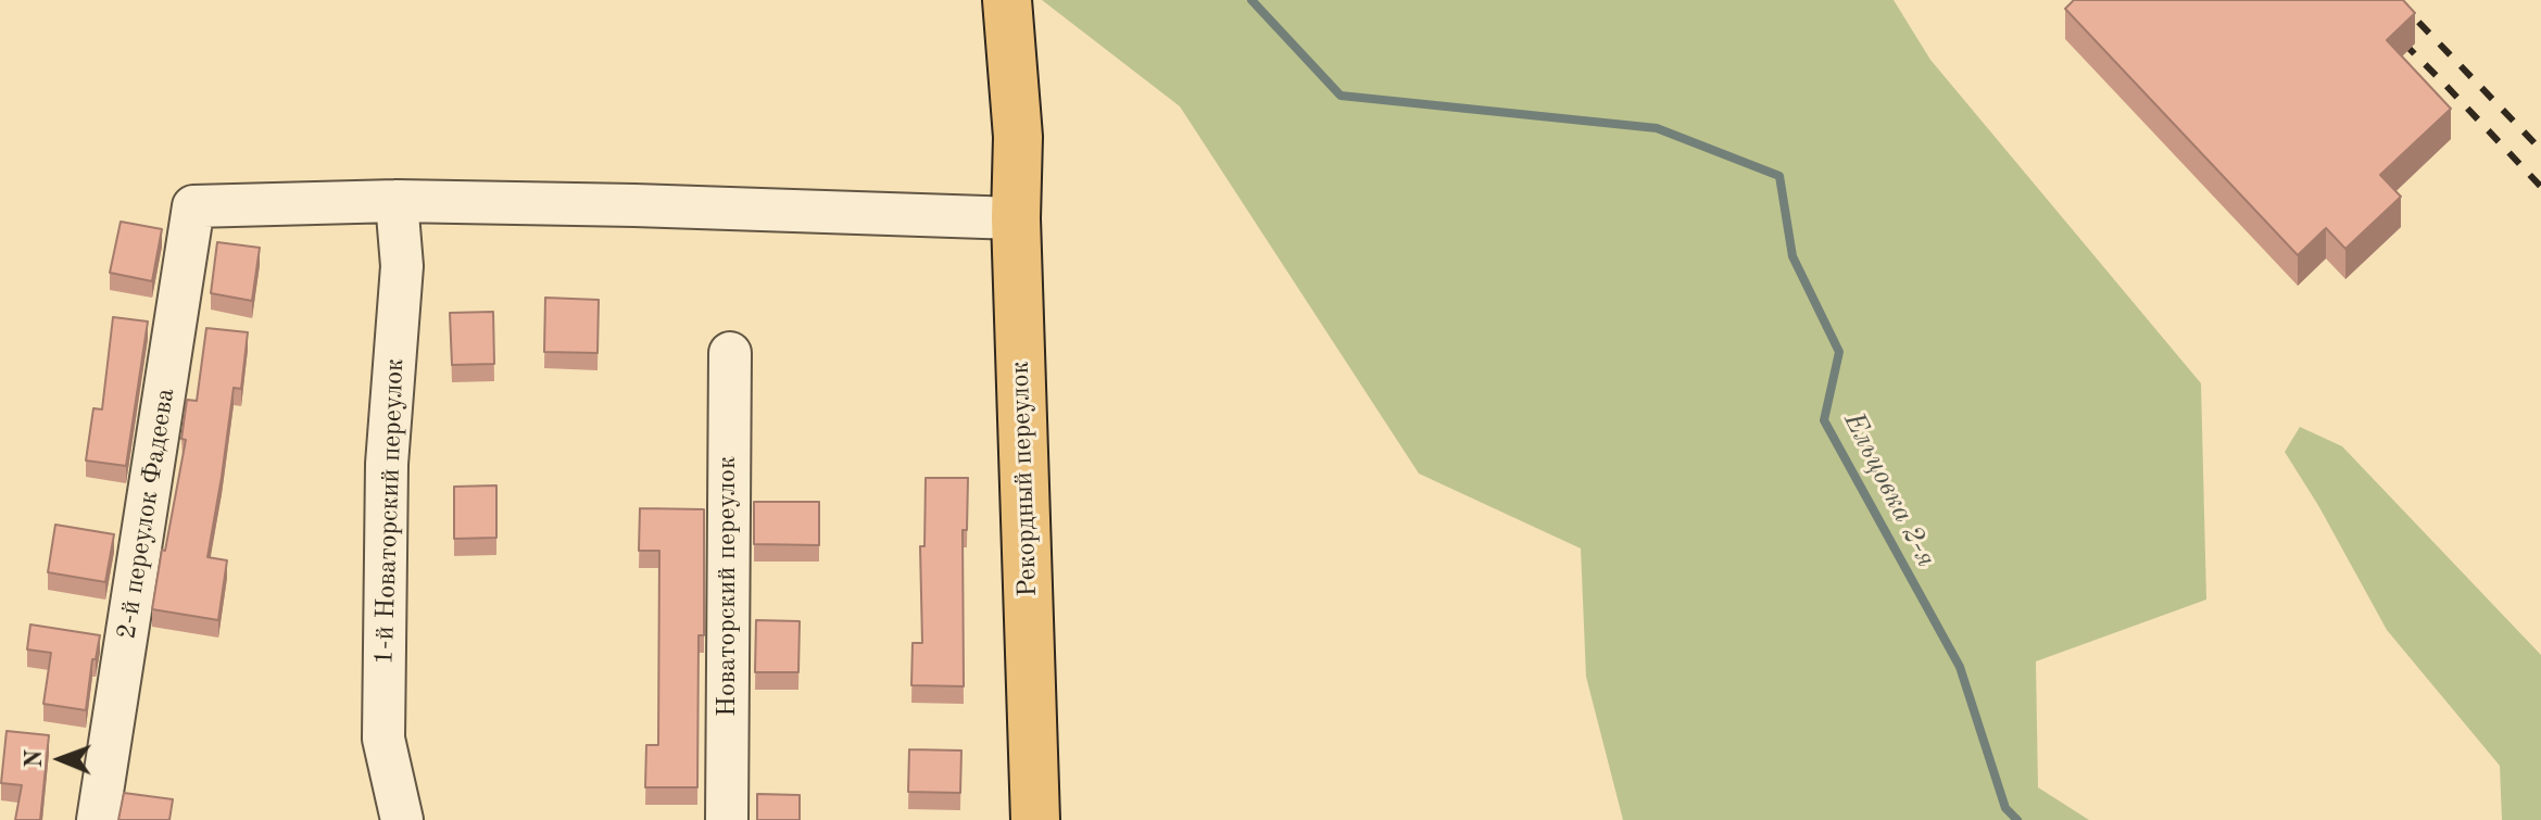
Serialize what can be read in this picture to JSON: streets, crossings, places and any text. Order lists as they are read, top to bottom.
{
  "streets": {
    "main road": ["Рекордный переулок"],
    "street": ["1-й Новаторский переулок", "2-й переулок Фадеева", "Новаторский переулок"]
  },
  "crossings": [
    ["1-й Новаторский переулок", "2-й переулок Фадеева"]
  ],
  "water": ["Ельцовка 2-я"],
  "north": "left"
}
